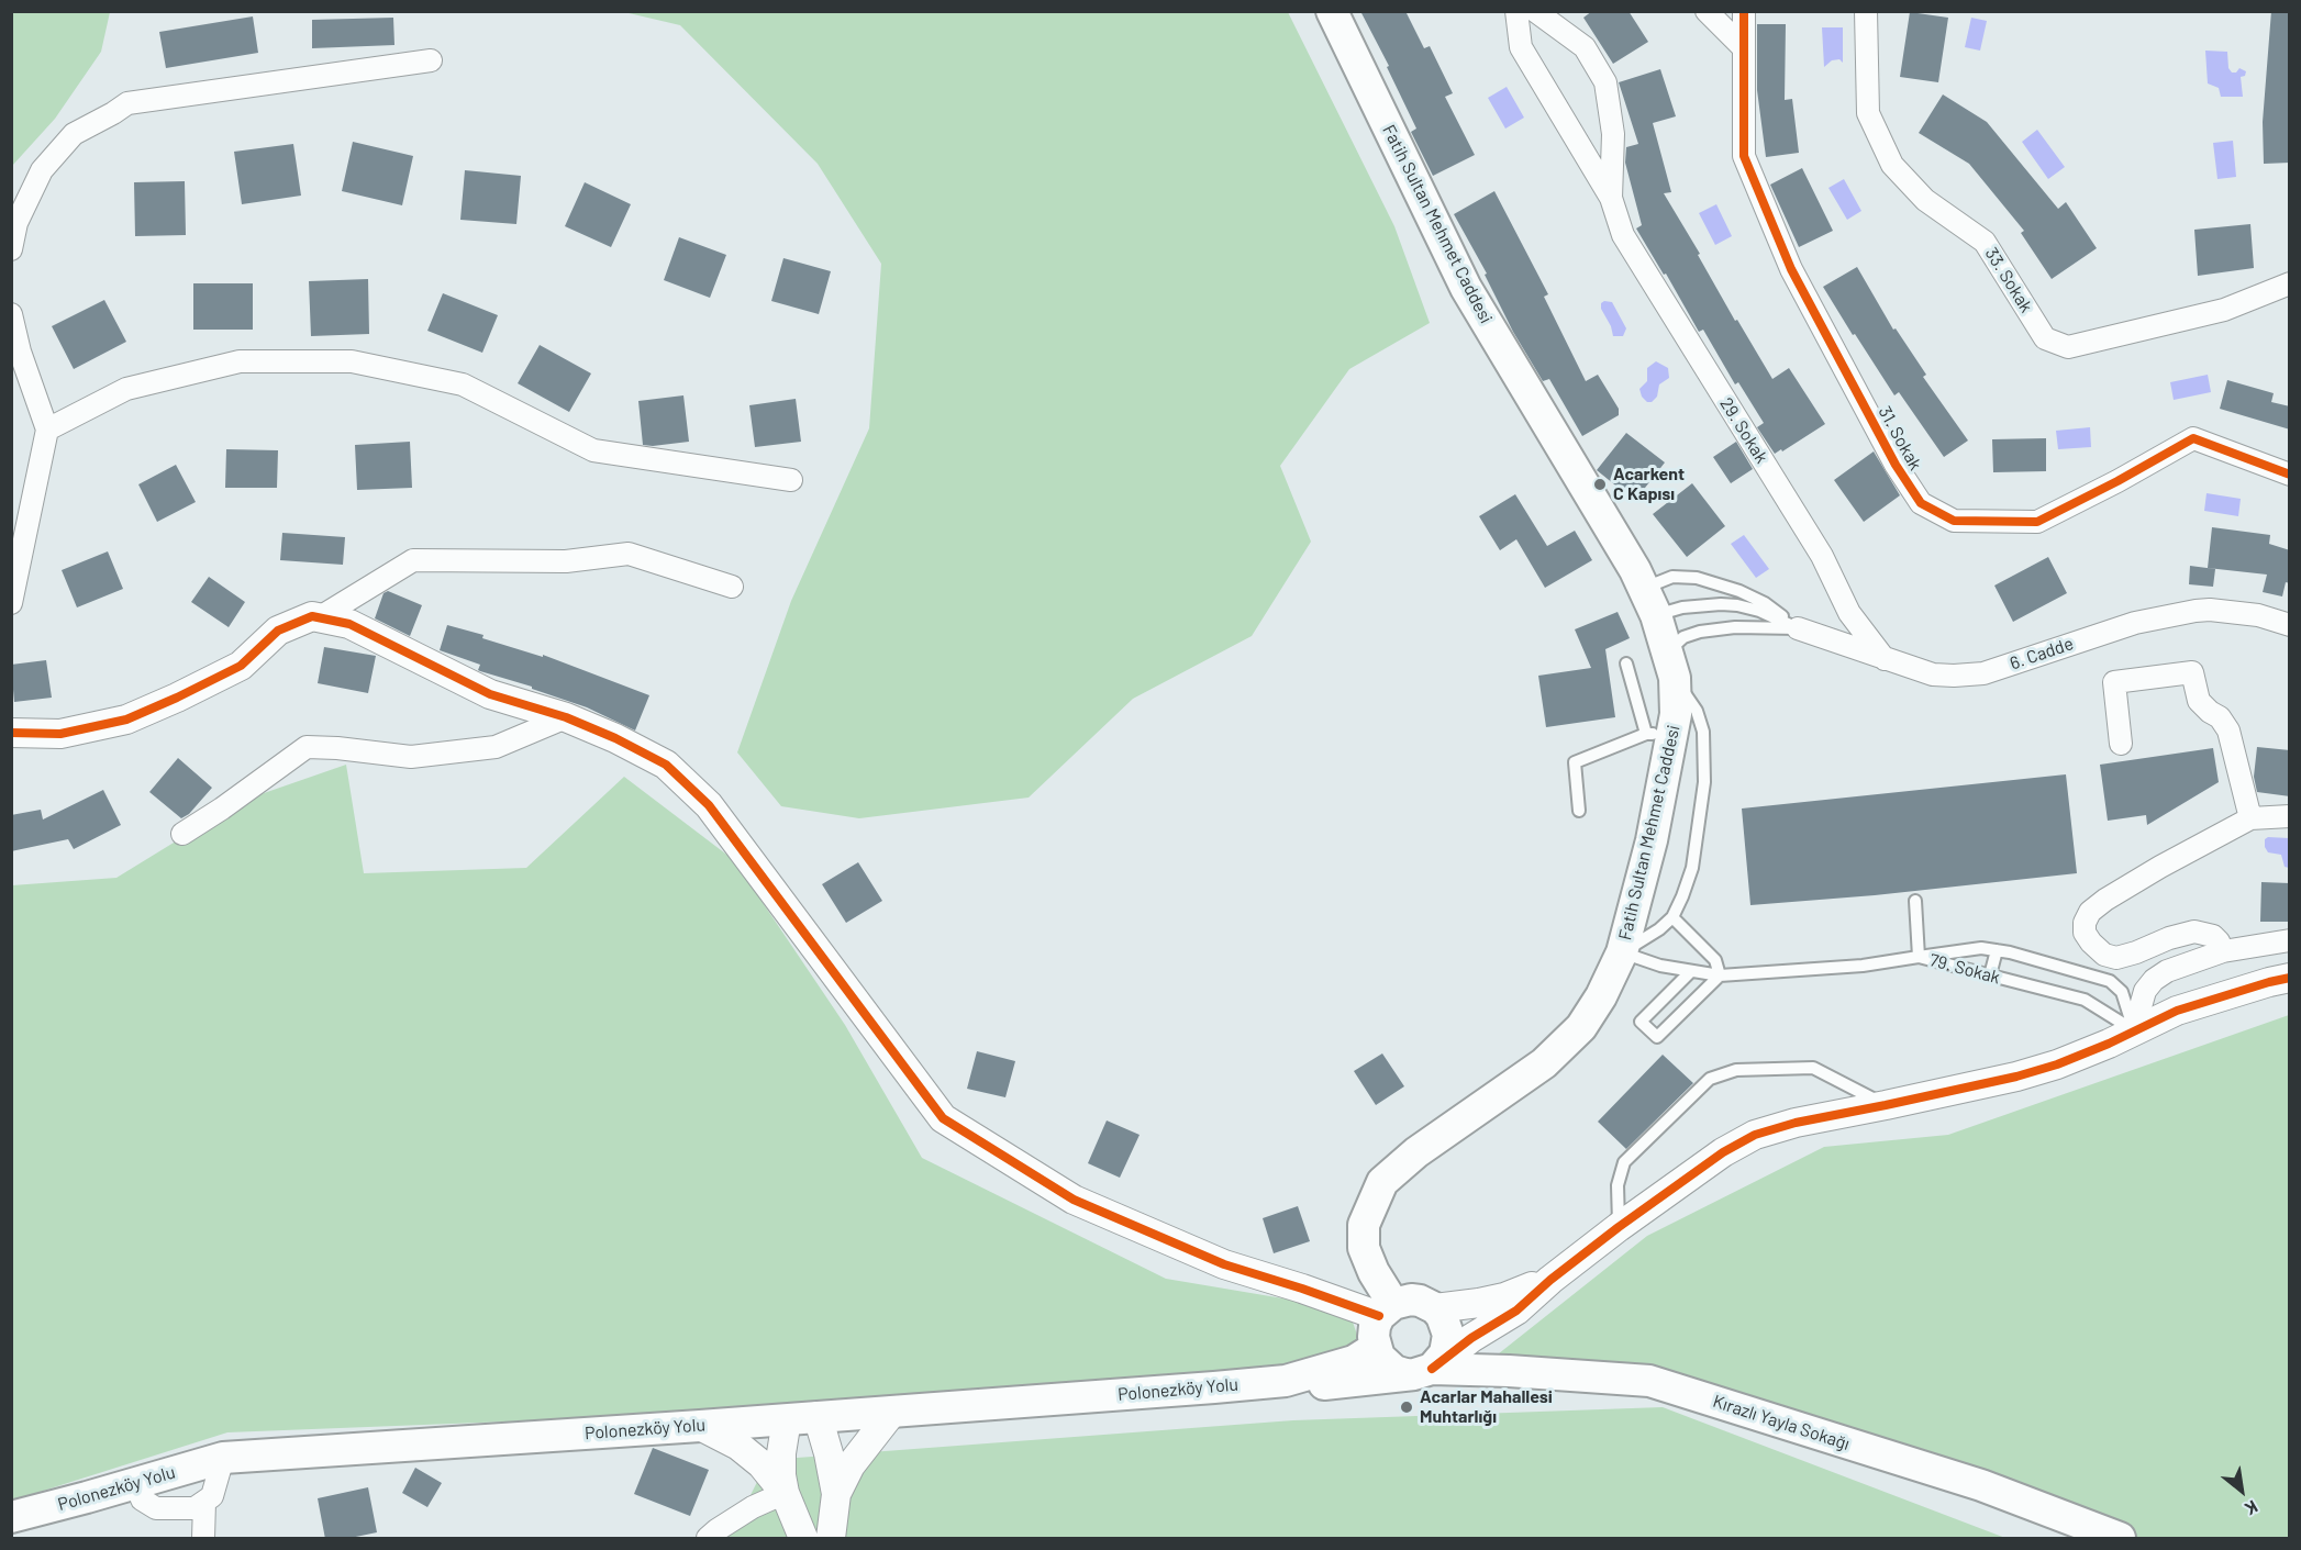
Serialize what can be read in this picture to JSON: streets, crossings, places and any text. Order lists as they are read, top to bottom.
{
  "streets": {
    "main road": ["Fatih Sultan Mehmet Caddesi", "Polonezköy Yolu", "Kırazlı Yayla Sokağı"],
    "street": [
      "33. Sokak",
      "29. Sokak",
      "31. Sokak",
      "6. Cadde"
    ],
    "lane": ["79. Sokak"]
  },
  "crossings": [
    ["Fatih Sultan Mehmet Caddesi", "Kırazlı Yayla Sokağı"],
    ["29. Sokak", "6. Cadde"],
    ["Polonezköy Yolu", "Kırazlı Yayla Sokağı"]
  ],
  "places": ["Acarkent C Kapısı", "Acarlar Mahallesi Muhtarlığı"],
  "north": "bottom right"
}
